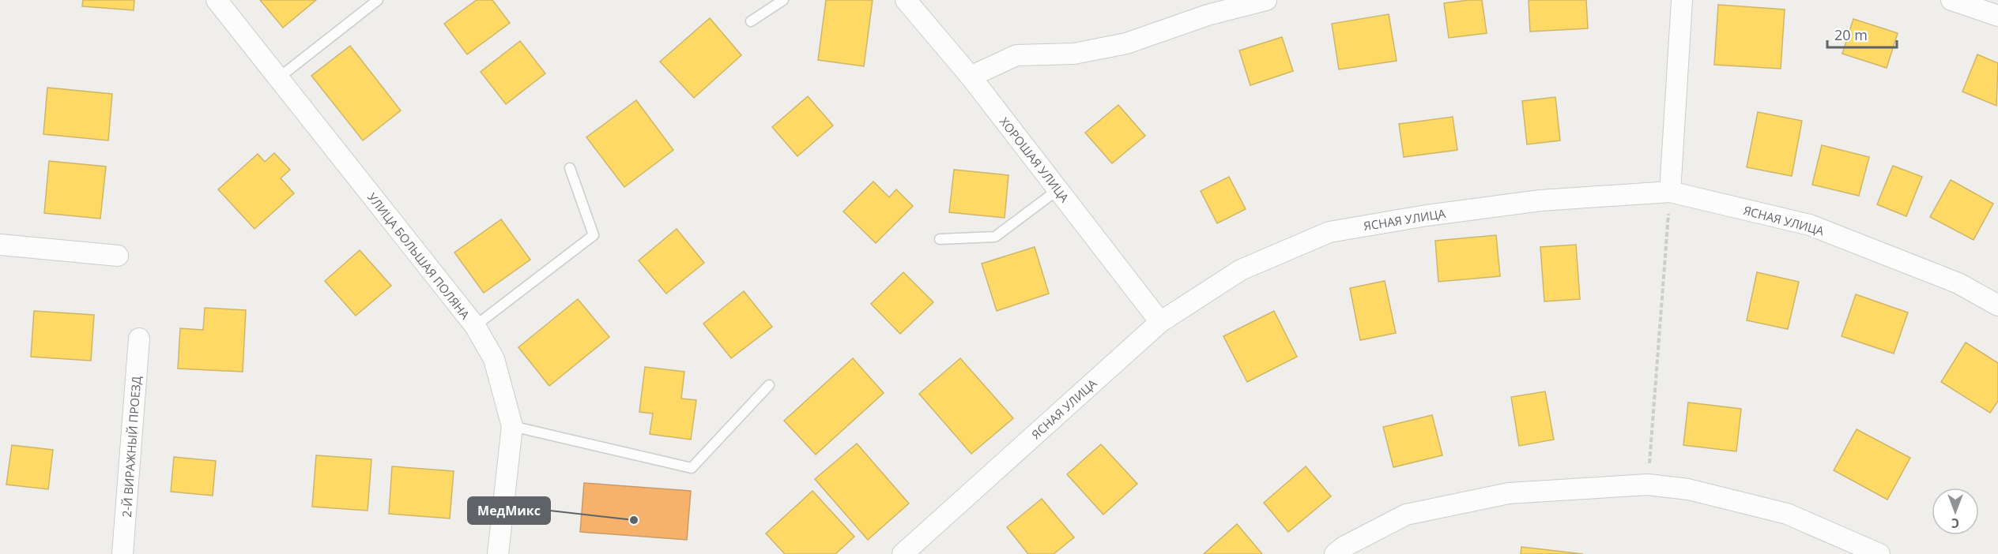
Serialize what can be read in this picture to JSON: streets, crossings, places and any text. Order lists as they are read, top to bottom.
{
  "streets": {
    "street": [
      "ХОРОШАЯ УЛИЦА",
      "ЯСНАЯ УЛИЦА",
      "УЛИЦА БОЛЬШАЯ ПОЛЯНА",
      "2-Й ВИРАЖНЫЙ ПРОЕЗД"
    ]
  },
  "crossings": [
    ["ХОРОШАЯ УЛИЦА", "ЯСНАЯ УЛИЦА"]
  ],
  "places": ["МедМикс"],
  "scale_bar": "20 m",
  "north": "bottom"
}
